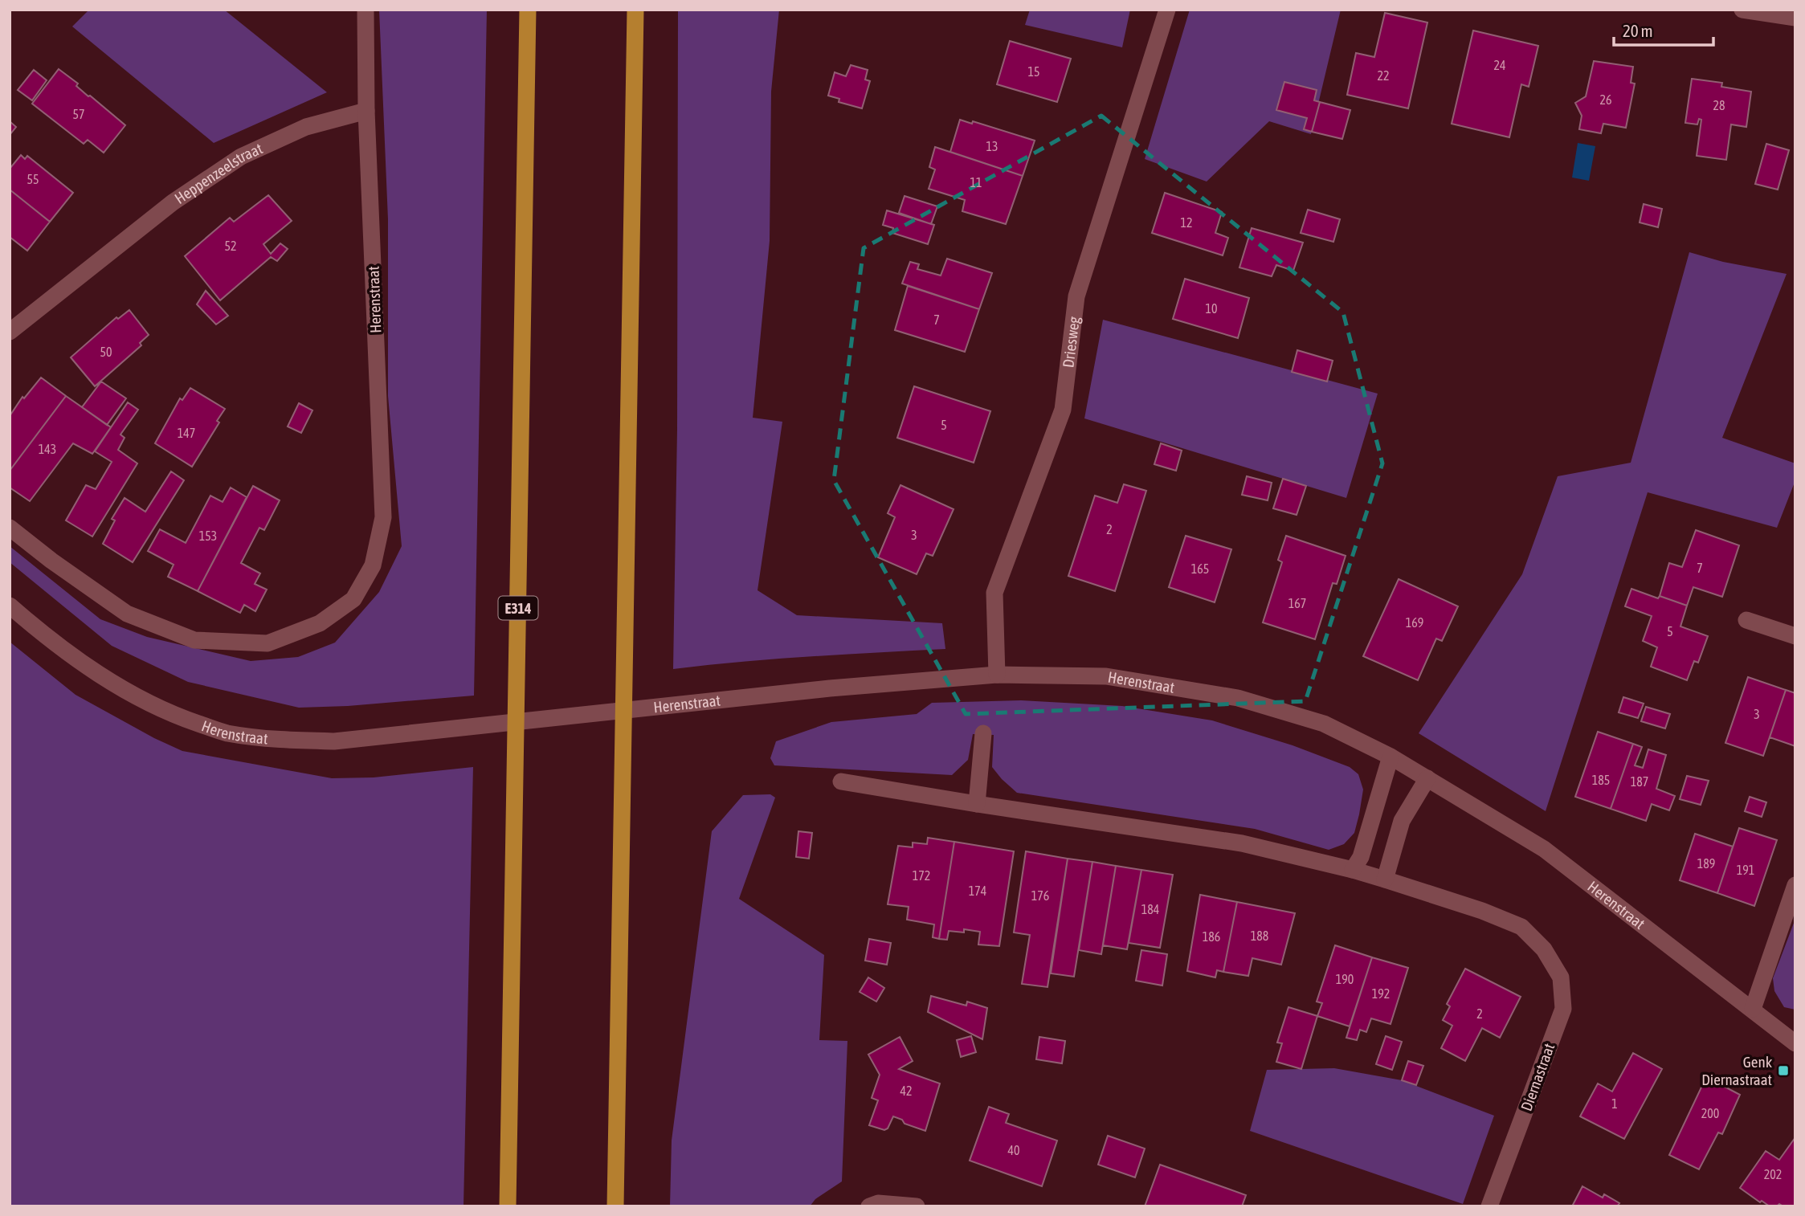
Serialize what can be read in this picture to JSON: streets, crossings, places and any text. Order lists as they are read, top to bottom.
{
  "streets": {
    "highway": ["E314"],
    "street": [
      "Heppenzeelstraat",
      "Herenstraat",
      "Driesweg",
      "Diernastraat"
    ]
  },
  "crossings": [
    ["Heppenzeelstraat", "Herenstraat"],
    ["Herenstraat", "Driesweg"]
  ],
  "places": {
    "transit": ["Genk Diernastraat"]
  },
  "house_numbers": [
    "24",
    "15",
    "22",
    "26",
    "28",
    "57",
    "13",
    "55",
    "11",
    "12",
    "52",
    "10",
    "7",
    "50",
    "5",
    "147",
    "143",
    "2",
    "3",
    "153",
    "7",
    "165",
    "167",
    "169",
    "5",
    "3",
    "185",
    "187",
    "189",
    "191",
    "172",
    "174",
    "176",
    "184",
    "188",
    "186",
    "190",
    "192",
    "2",
    "42",
    "1",
    "200",
    "40",
    "202"
  ],
  "scale_bar": "20 m"
}
